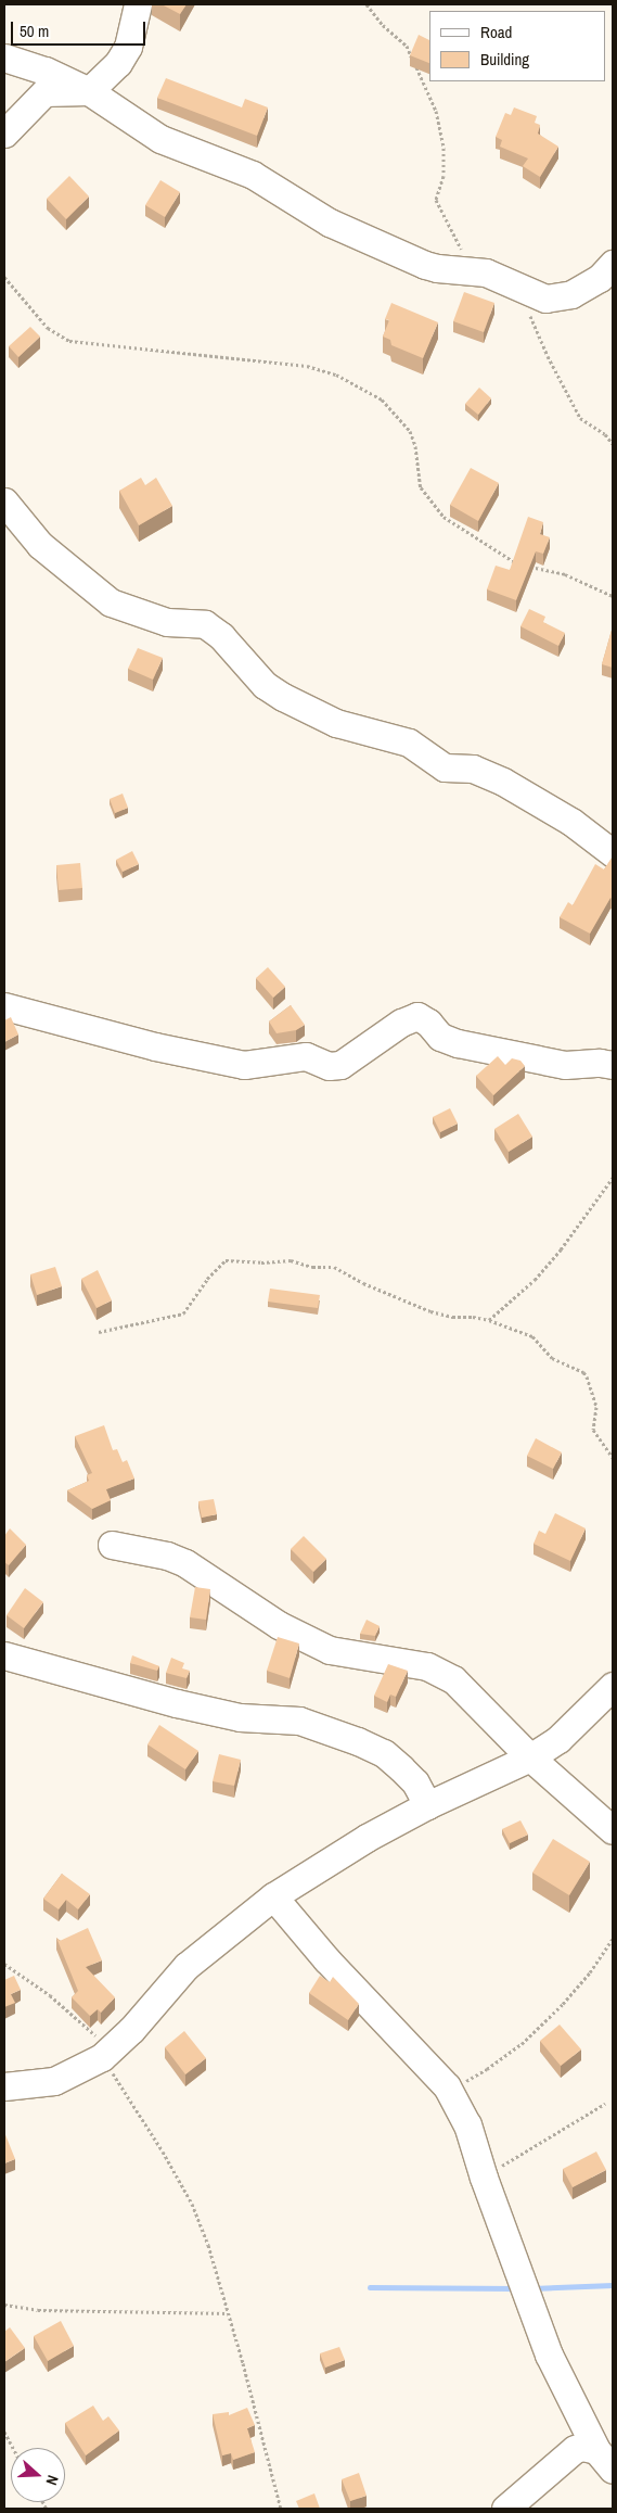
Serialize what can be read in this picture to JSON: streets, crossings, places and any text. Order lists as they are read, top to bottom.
{
  "legend": ["Road", "Building"],
  "scale_bar": "50 m",
  "north": "right"
}
